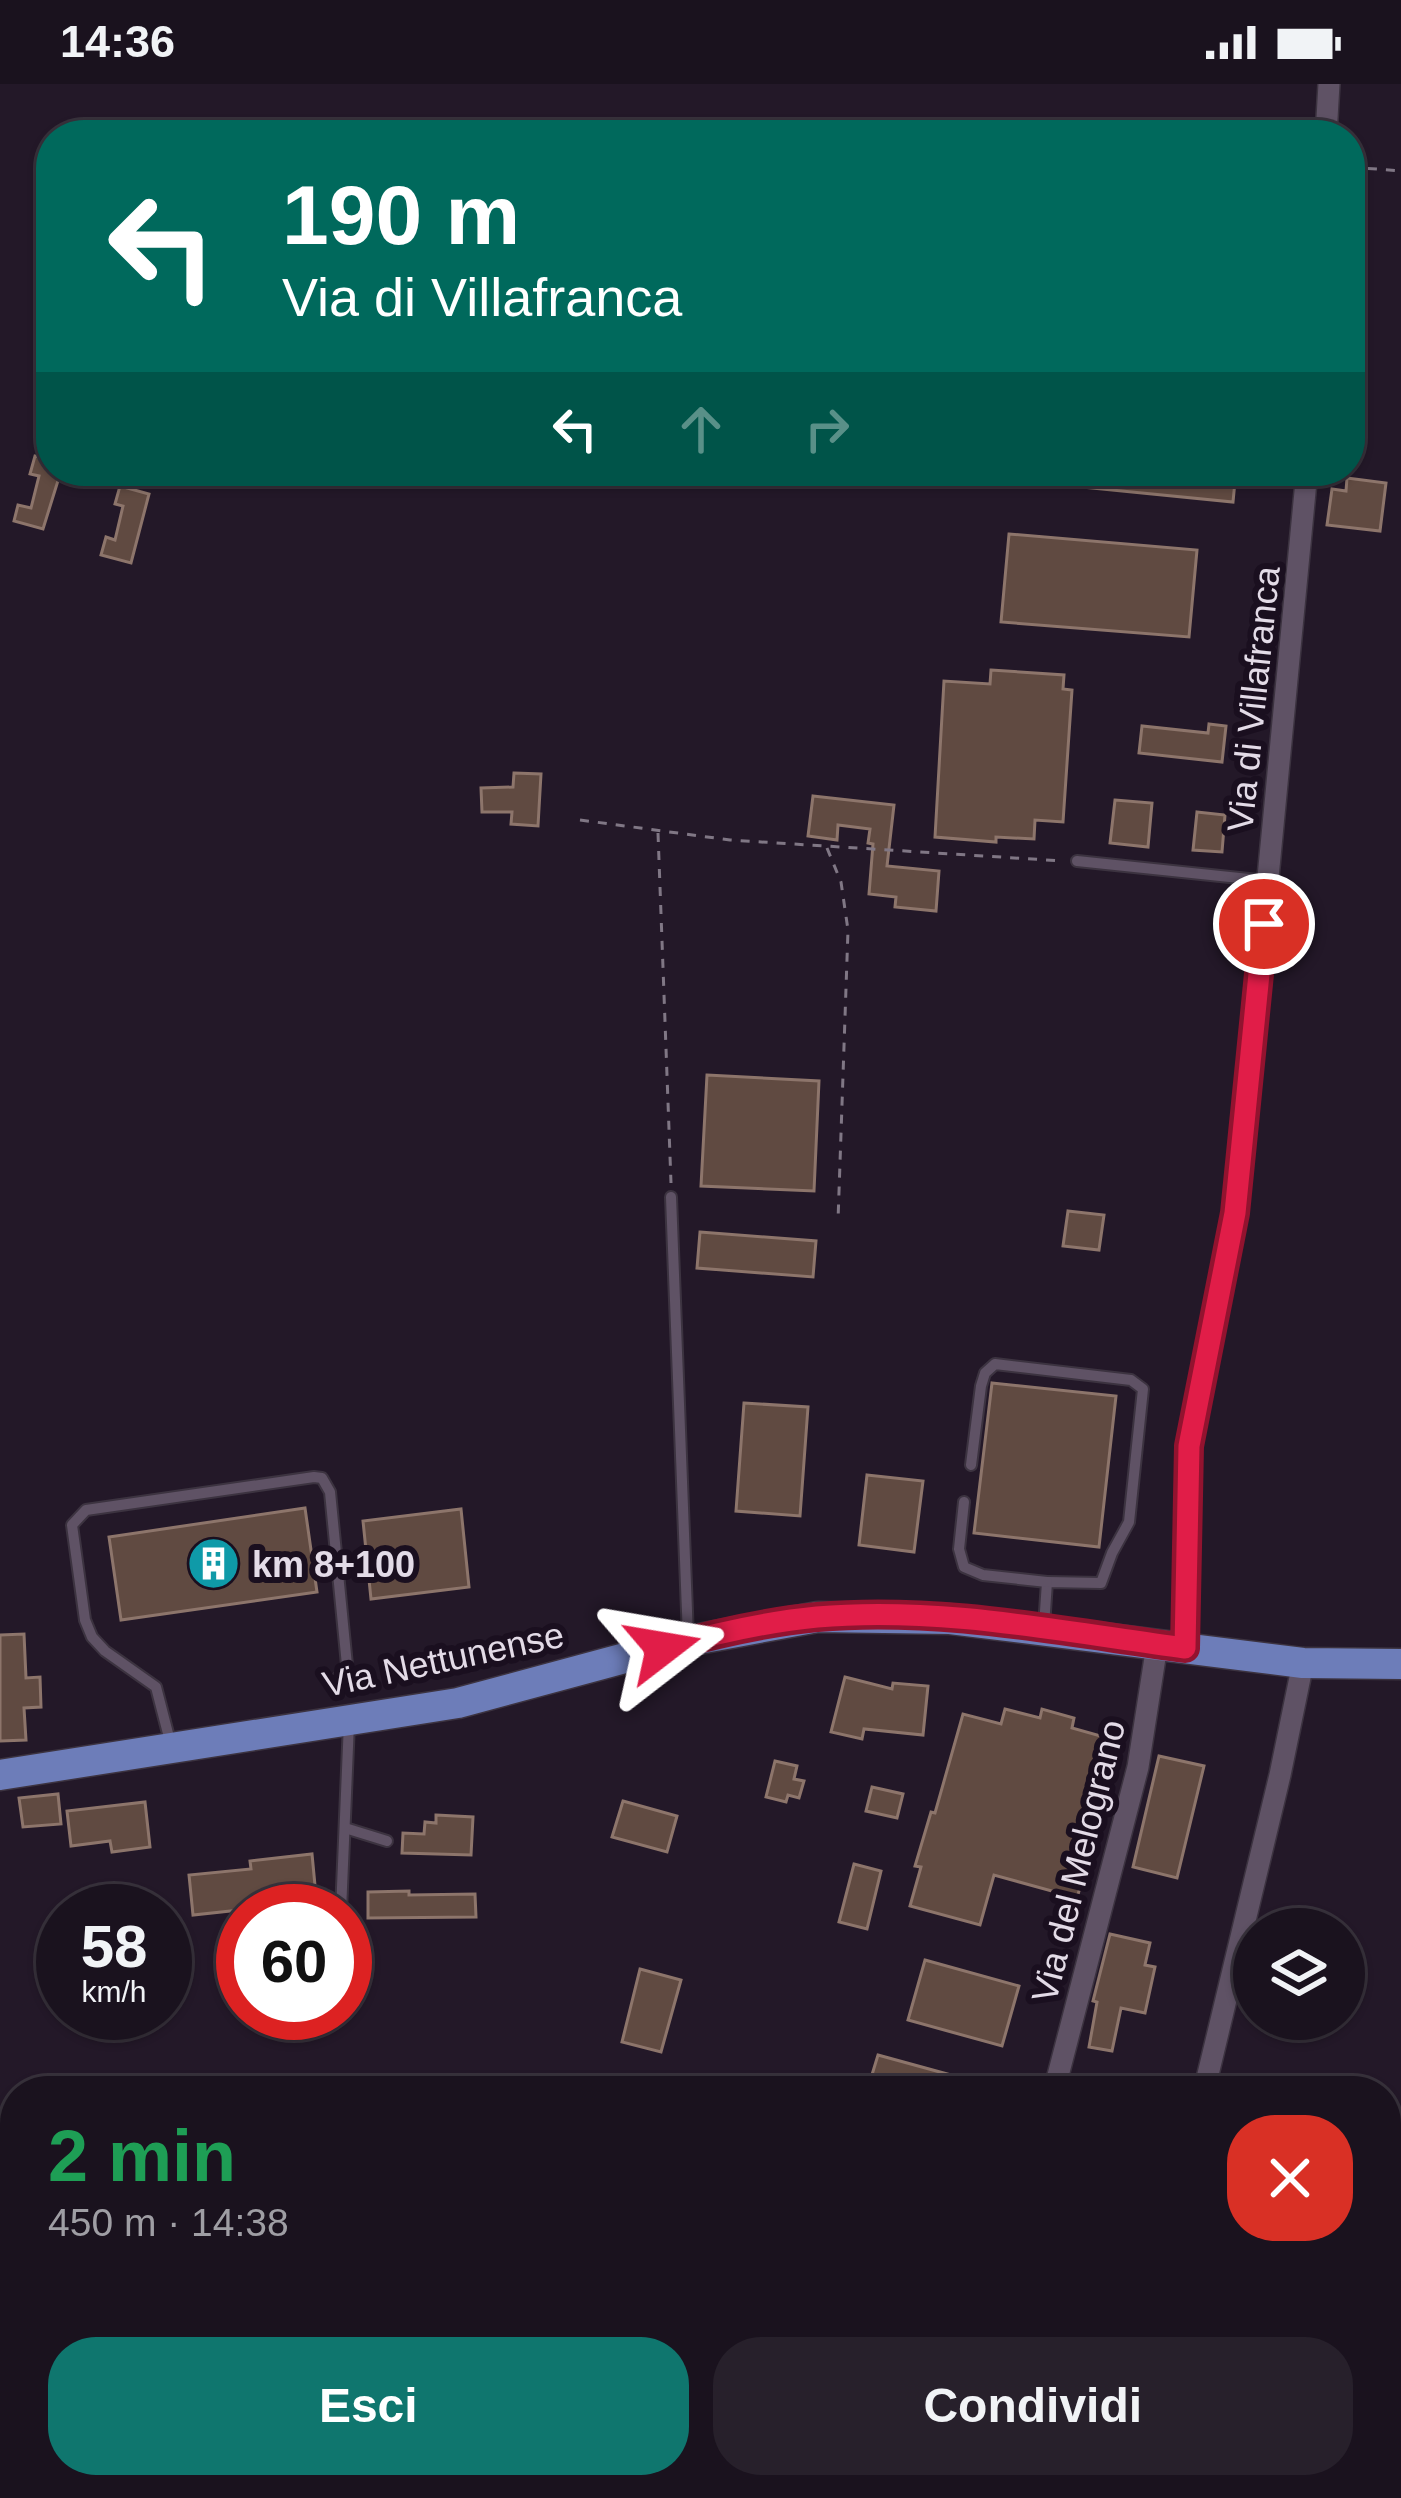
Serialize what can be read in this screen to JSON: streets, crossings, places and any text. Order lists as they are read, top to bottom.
{
  "streets": {
    "main road": ["Via Nettunense"],
    "street": ["Via di Villafranca", "Via del Melograno"]
  },
  "crossings": [
    ["Via di Villafranca", "Via Nettunense"],
    ["Via di Villafranca", "Via del Melograno"],
    ["Via Nettunense", "Via del Melograno"]
  ],
  "places": {
    "building": ["km 8+100"]
  },
  "page": {
    "status": "14:36",
    "turn": ["190 m", "Via di Villafranca"],
    "speed": "58 km/h",
    "limit": "60",
    "heading": ["2 min", "450 m · 14:38"],
    "buttons": ["Esci", "Condividi"]
  }
}
